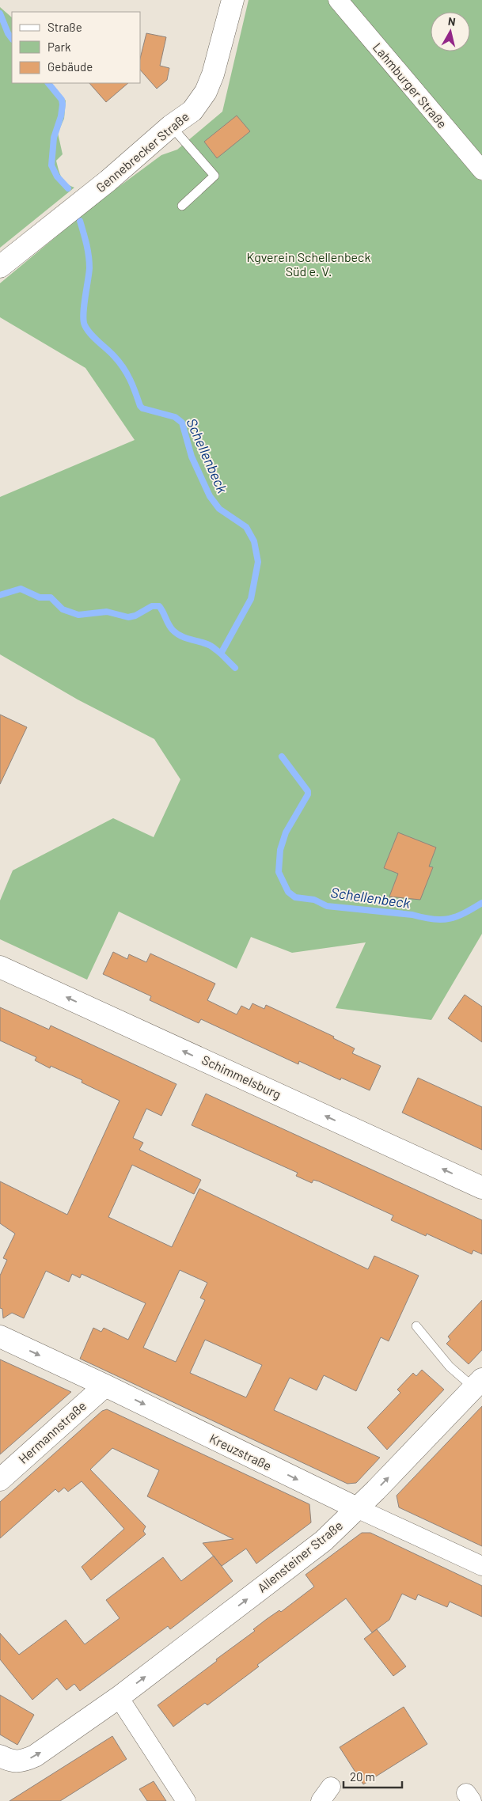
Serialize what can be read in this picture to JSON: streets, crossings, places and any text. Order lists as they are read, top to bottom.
{
  "streets": {
    "street": [
      "Lahmburger Straße",
      "Gennebrecker Straße",
      "Schimmelsburg",
      "Hermannstraße",
      "Kreuzstraße",
      "Allensteiner Straße"
    ]
  },
  "crossings": [
    ["Hermannstraße", "Kreuzstraße"],
    ["Kreuzstraße", "Allensteiner Straße"]
  ],
  "one_way": ["Schimmelsburg", "Kreuzstraße", "Allensteiner Straße"],
  "water": ["Schellenbeck"],
  "parks": ["Kgverein Schellenbeck Süd e. V."],
  "legend": ["Straße", "Park", "Gebäude"],
  "scale_bar": "20 m",
  "north": "top"
}
